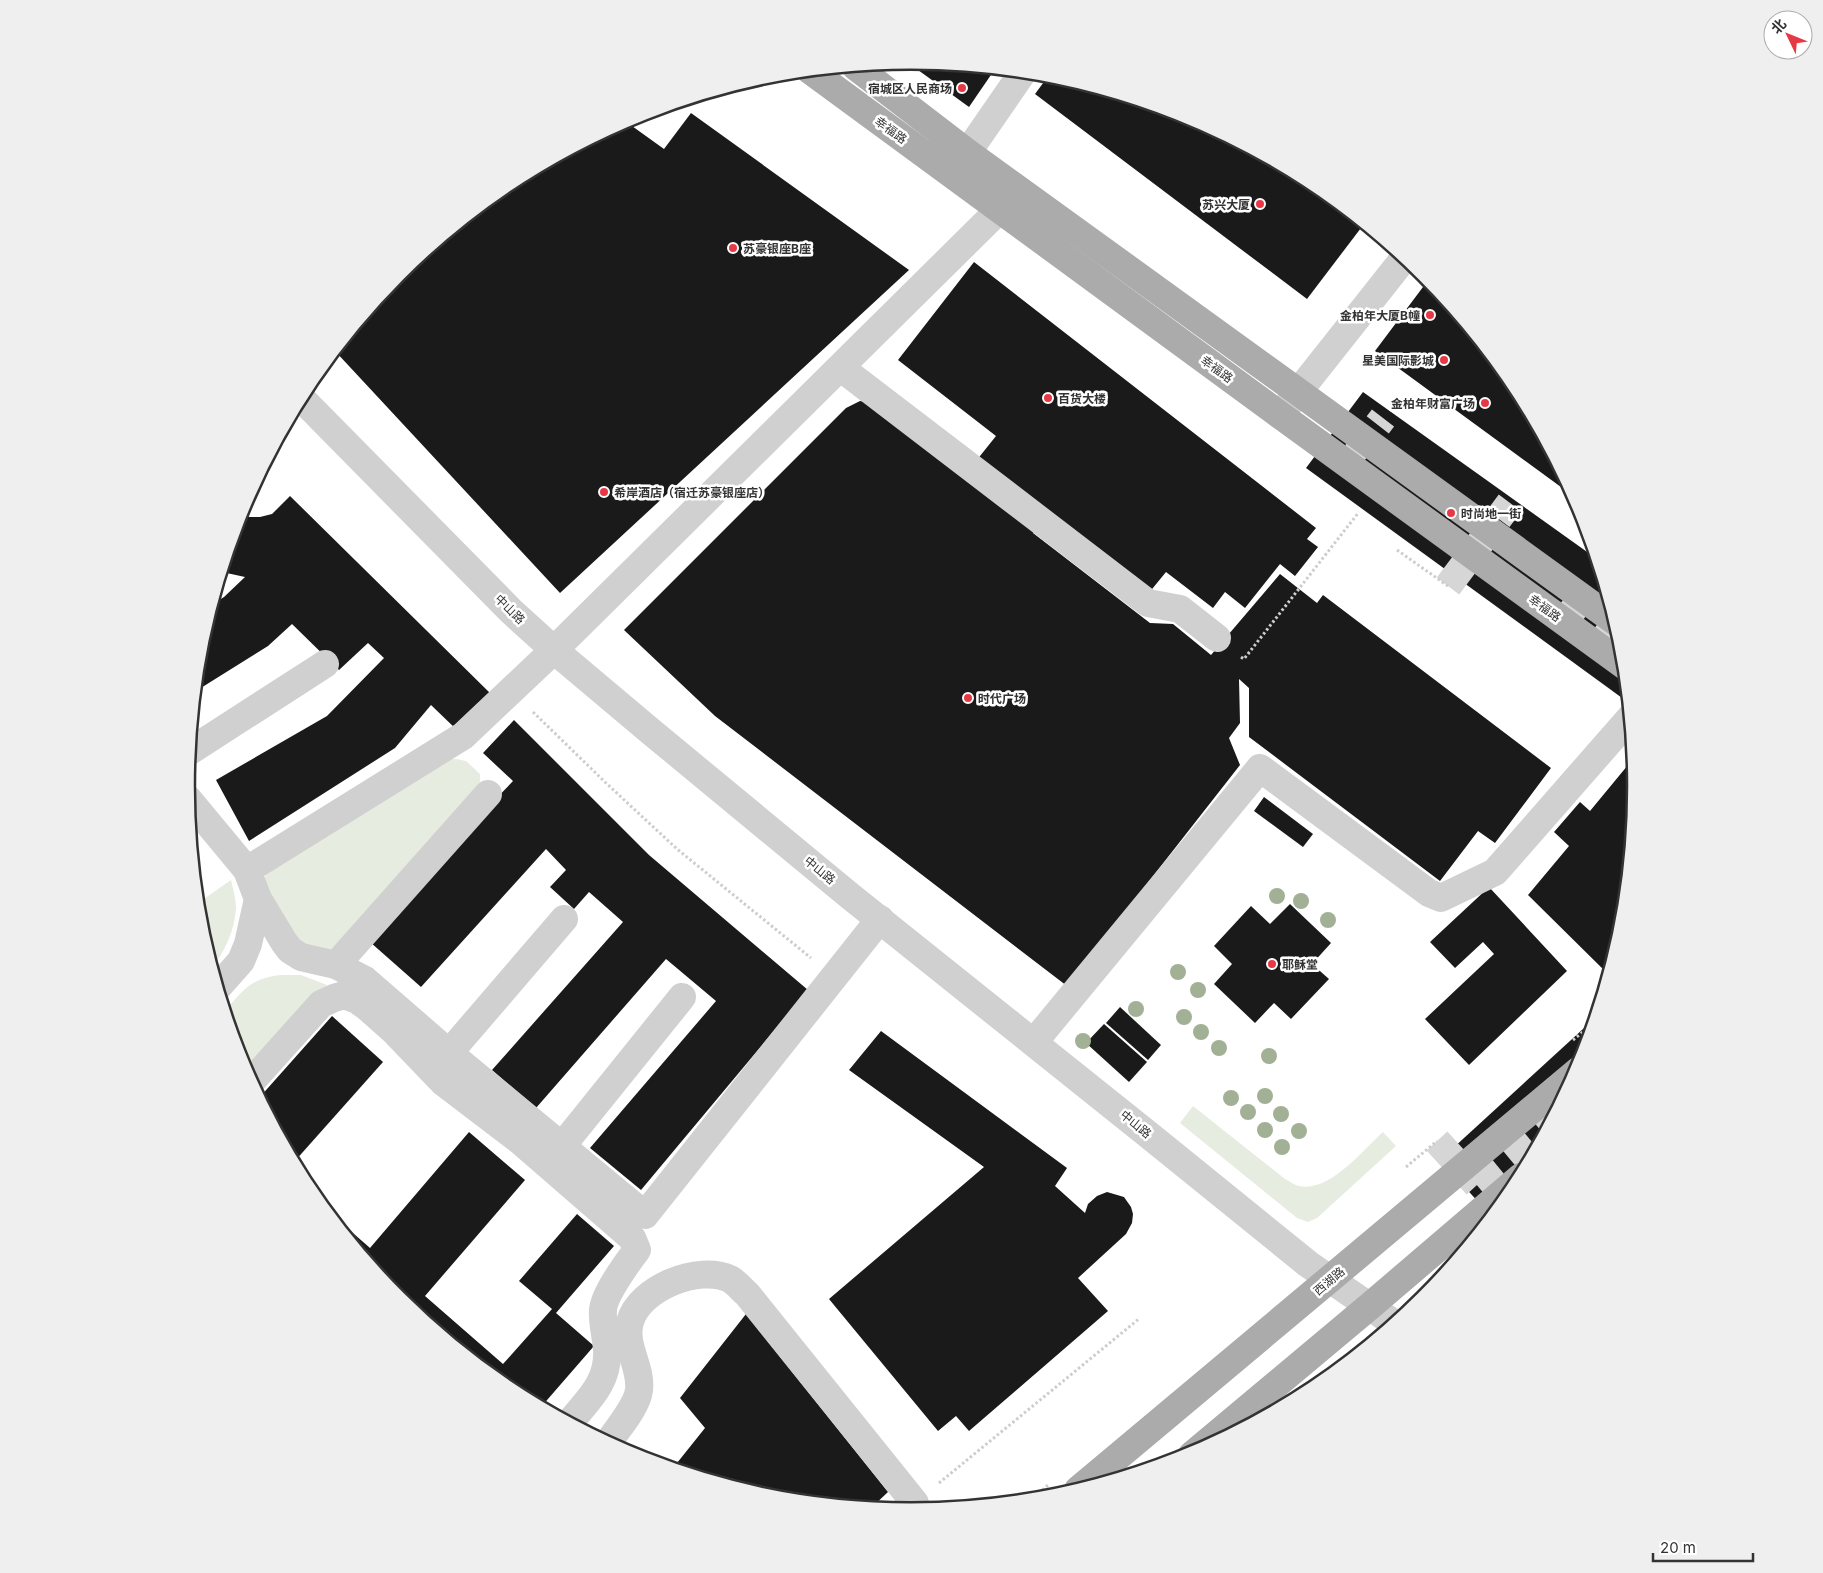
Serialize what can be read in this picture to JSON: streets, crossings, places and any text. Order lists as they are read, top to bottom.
{
  "streets": {
    "main road": ["幸福路", "西湖路"],
    "street": ["中山路"]
  },
  "crossings": [
    ["中山路", "西湖路"]
  ],
  "places": [
    "宿城区人民商场",
    "苏兴大厦",
    "苏豪银座B座",
    "金柏年大厦B幢",
    "星美国际影城",
    "百货大楼",
    "金柏年财富广场",
    "希岸酒店（宿迁苏豪银座店）",
    "时尚地一街",
    "时代广场",
    "耶稣堂"
  ],
  "scale_bar": "20 m",
  "north": "top left"
}
